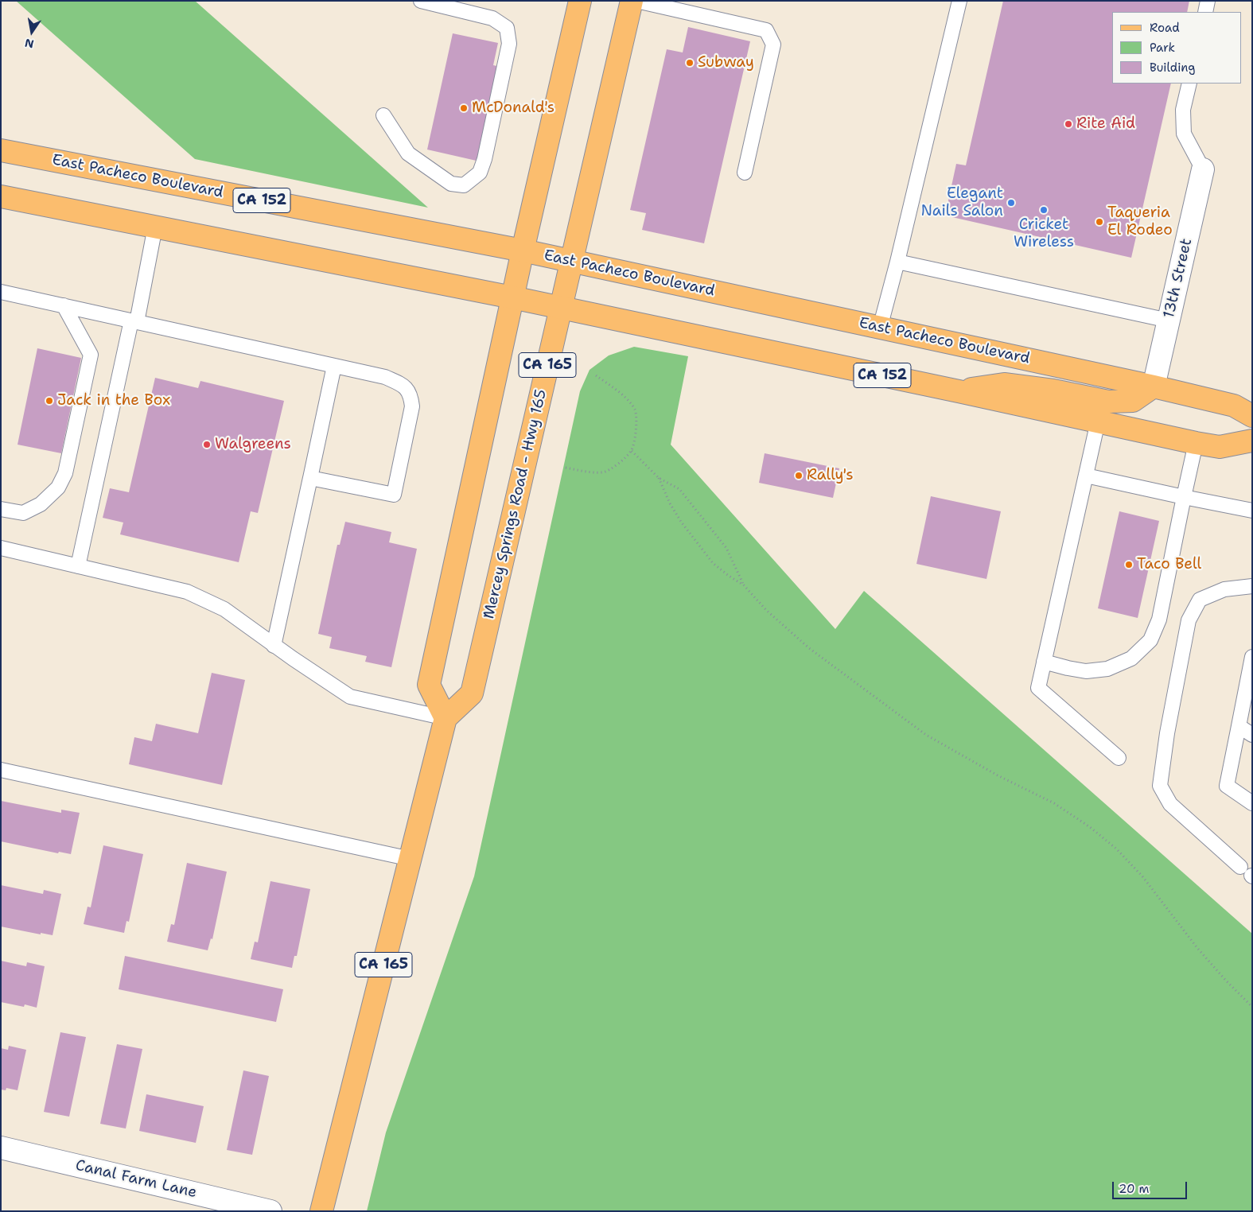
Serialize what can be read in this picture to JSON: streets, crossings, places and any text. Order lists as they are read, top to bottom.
{
  "streets": {
    "main road": [
      "East Pacheco Boulevard",
      "CA 152",
      "CA 165",
      "Mercey Springs Road - Hwy 165"
    ],
    "street": ["13th Street", "Canal Farm Lane"]
  },
  "crossings": [
    ["East Pacheco Boulevard", "13th Street"],
    ["East Pacheco Boulevard", "CA 165"],
    ["East Pacheco Boulevard", "Mercey Springs Road - Hwy 165"],
    ["CA 152", "CA 165"],
    ["CA 152", "Mercey Springs Road - Hwy 165"],
    ["CA 165", "Mercey Springs Road - Hwy 165"]
  ],
  "places": [
    "Subway",
    "McDonald's",
    "Rite Aid",
    "Elegant Nails Salon",
    "Cricket Wireless",
    "Taqueria El Rodeo",
    "Jack in the Box",
    "Walgreens",
    "Rally's",
    "Taco Bell"
  ],
  "legend": ["Road", "Park", "Building"],
  "scale_bar": "20 m",
  "north": "bottom"
}
